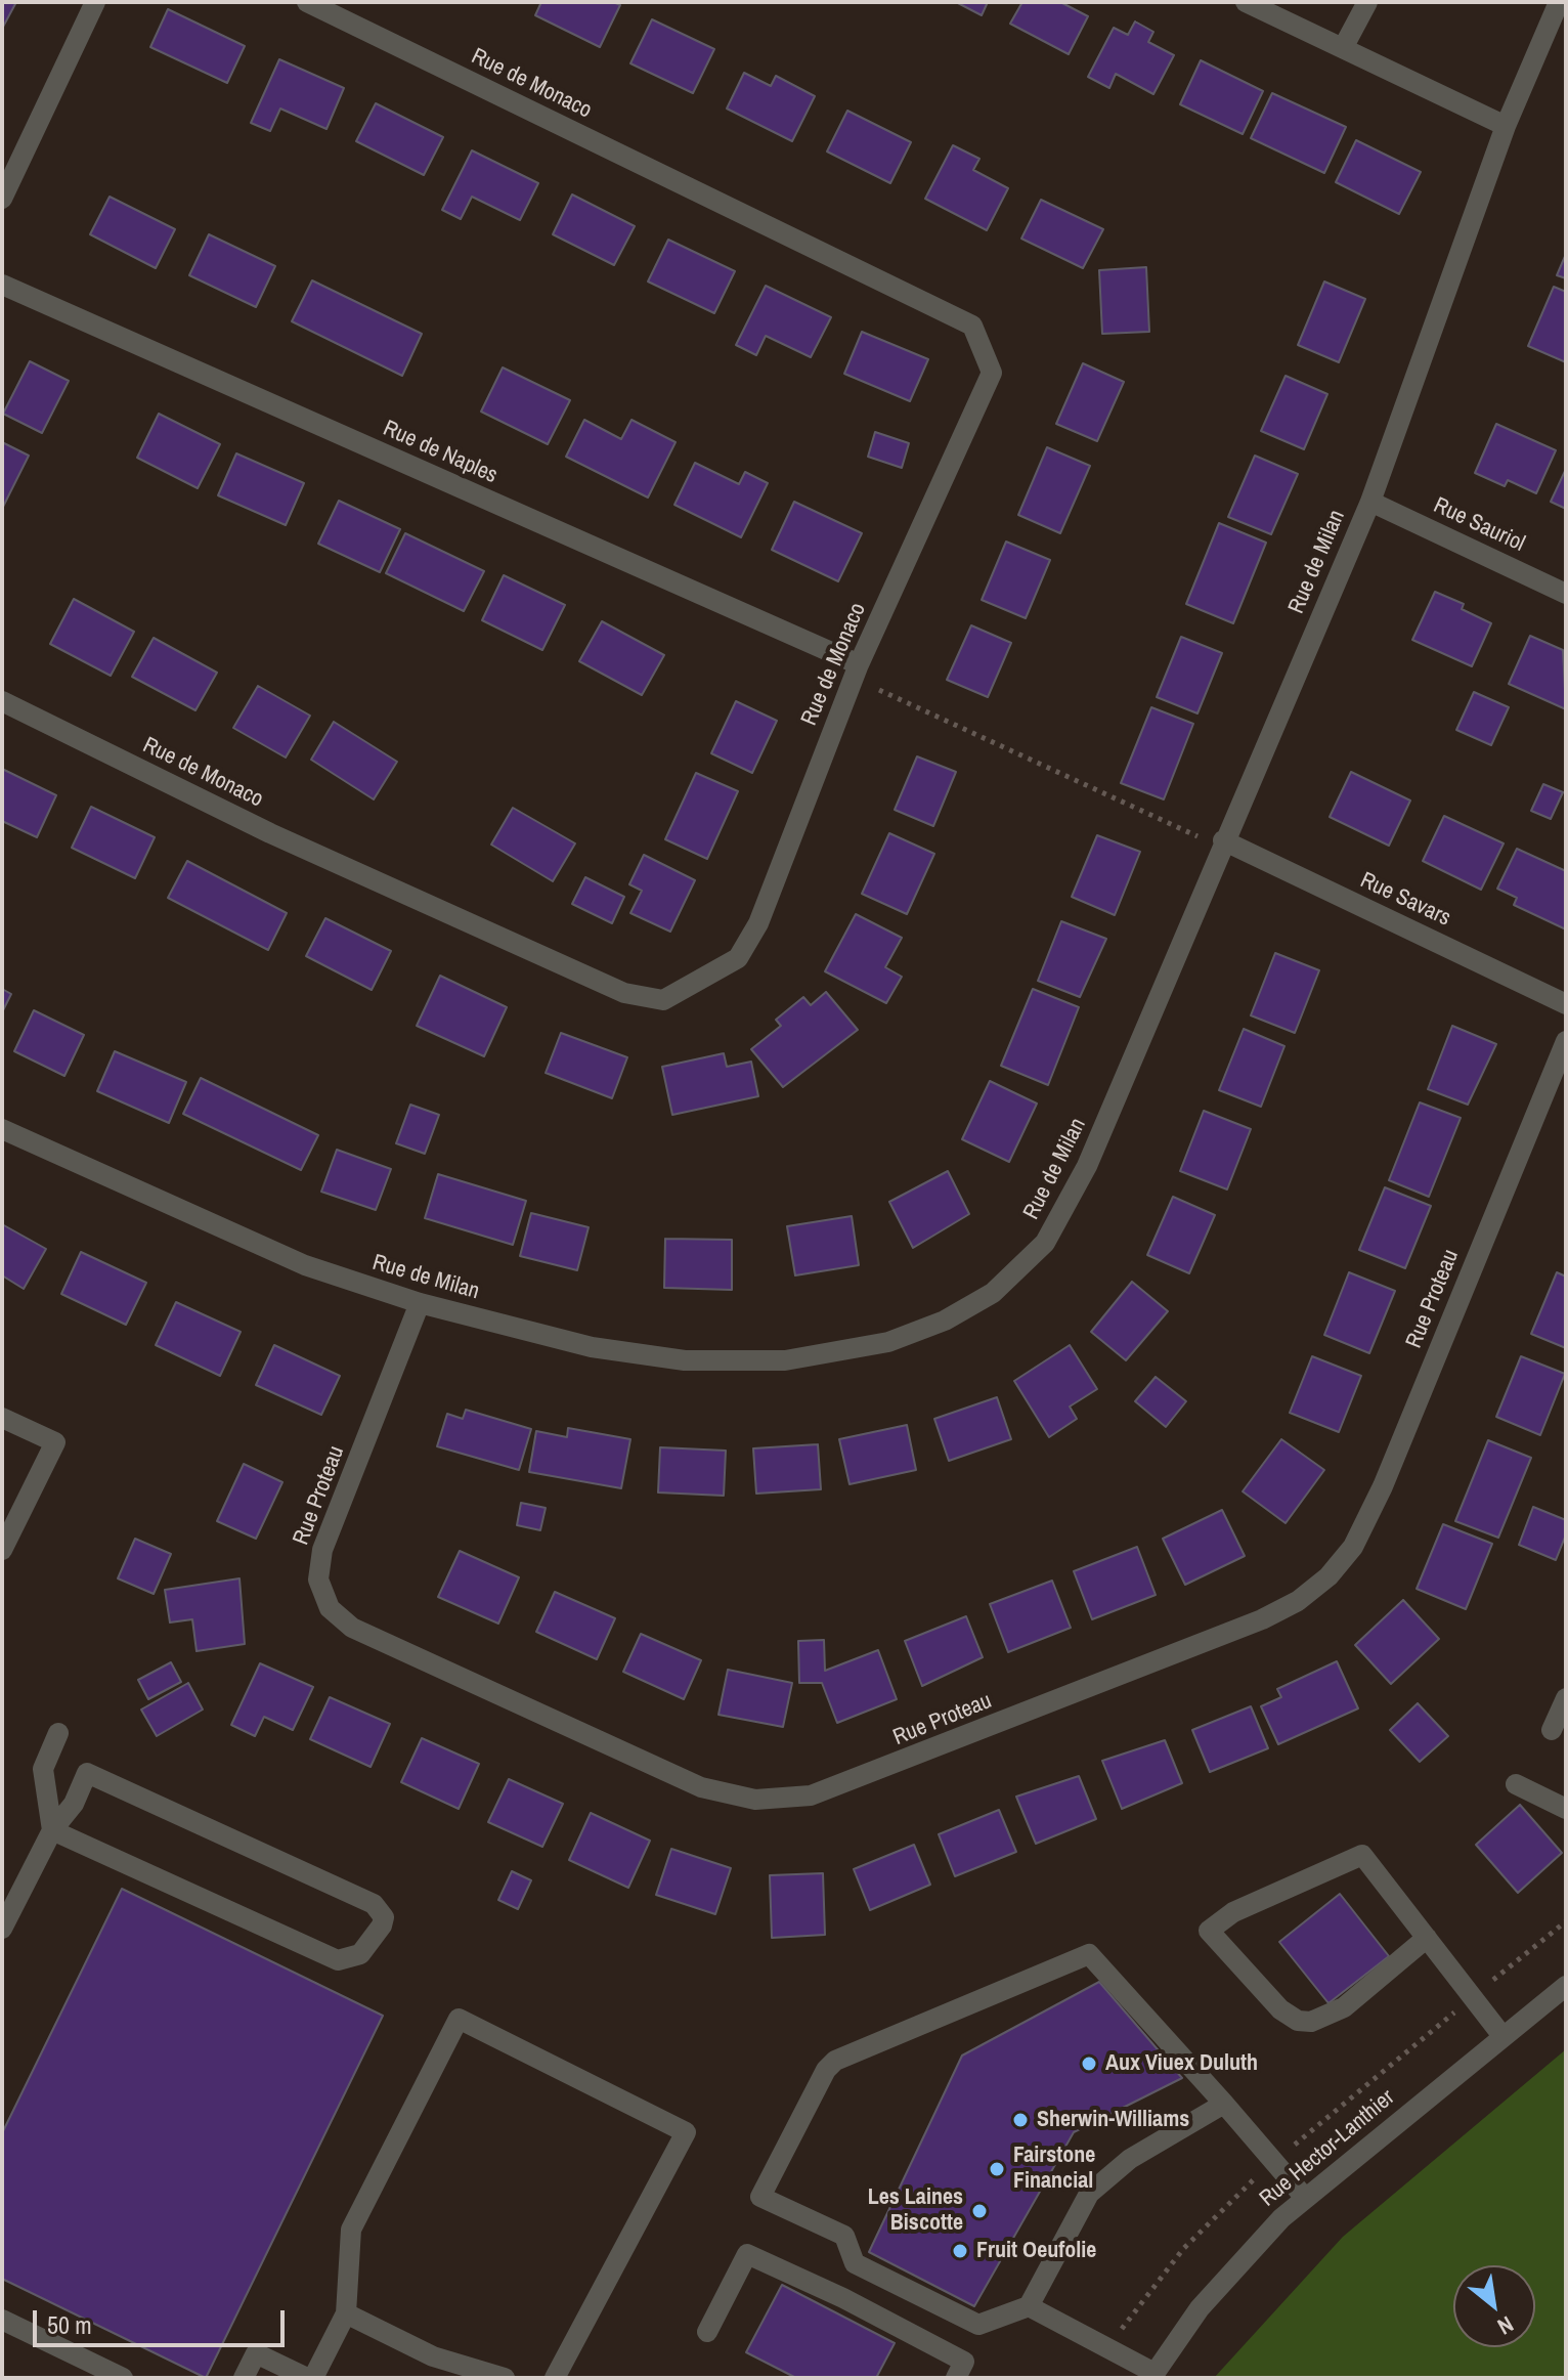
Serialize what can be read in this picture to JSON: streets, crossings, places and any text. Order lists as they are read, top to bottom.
{
  "streets": {
    "street": [
      "Rue de Monaco",
      "Rue de Naples",
      "Rue Sauriol",
      "Rue de Milan",
      "Rue Savars",
      "Rue Proteau",
      "Rue Hector-Lanthier"
    ]
  },
  "crossings": [
    ["Rue de Monaco", "Rue de Naples"],
    ["Rue Sauriol", "Rue de Milan"],
    ["Rue de Milan", "Rue Savars"],
    ["Rue de Milan", "Rue Proteau"]
  ],
  "places": [
    "Aux Viuex Duluth",
    "Sherwin-Williams",
    "Fairstone Financial",
    "Les Laines Biscotte",
    "Fruit Oeufolie"
  ],
  "scale_bar": "50 m",
  "north": "bottom right"
}
